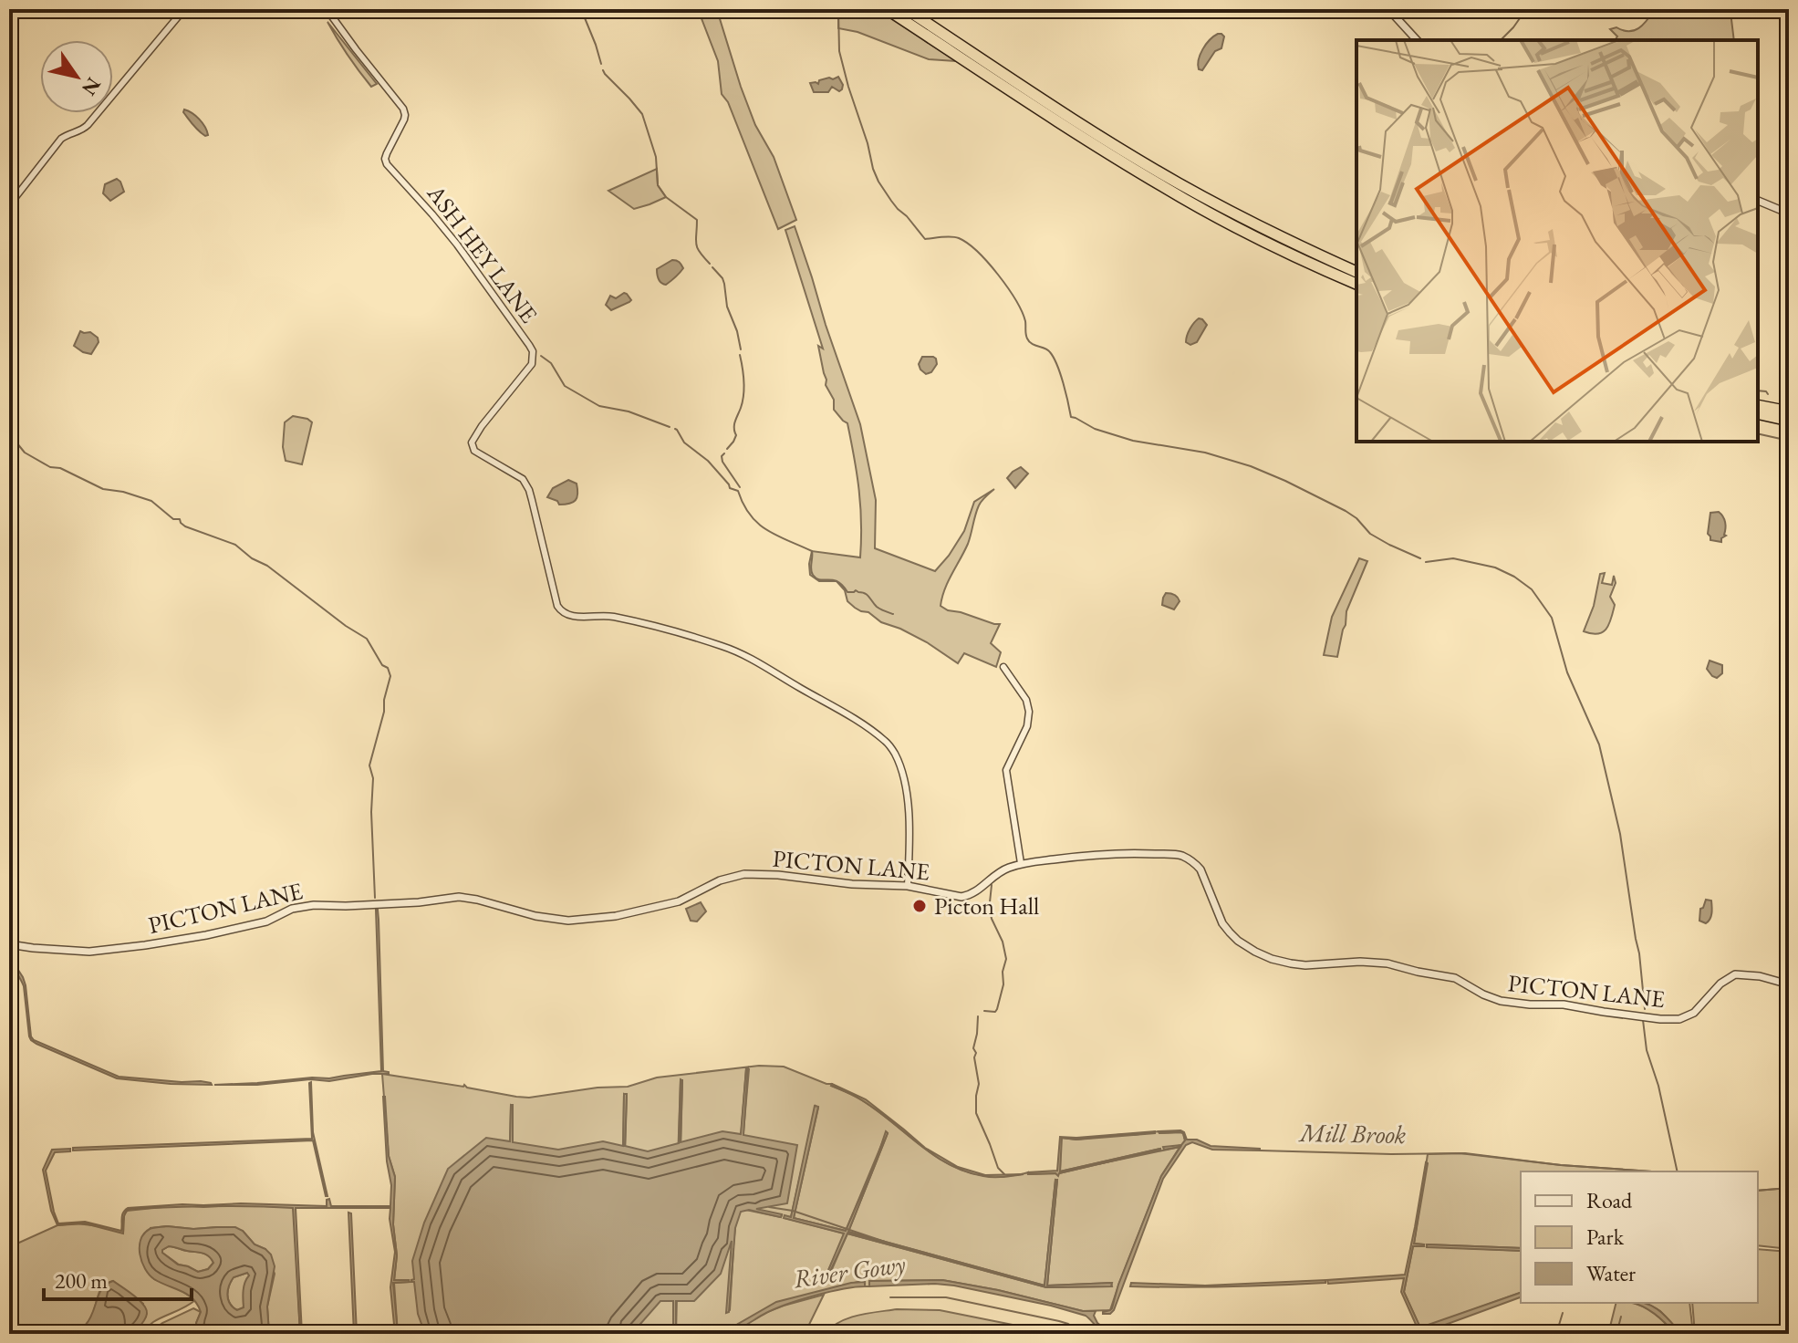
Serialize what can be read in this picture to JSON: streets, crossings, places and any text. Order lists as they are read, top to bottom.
{
  "streets": {
    "street": ["ASH HEY LANE", "PICTON LANE"]
  },
  "crossings": [
    ["ASH HEY LANE", "PICTON LANE"]
  ],
  "water": ["Mill Brook", "River Gowy"],
  "places": ["Picton Hall"],
  "legend": ["Road", "Park", "Water"],
  "scale_bar": "200 m",
  "north": "bottom right"
}
